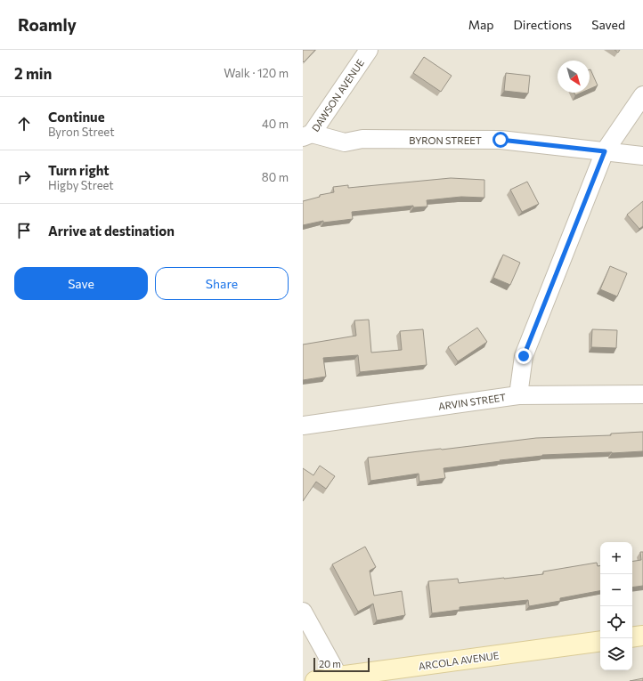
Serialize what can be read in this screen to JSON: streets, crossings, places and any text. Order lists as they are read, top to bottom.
{
  "streets": {
    "street": [
      "DAWSON AVENUE",
      "BYRON STREET",
      "ARVIN STREET",
      "ARCOLA AVENUE"
    ]
  },
  "crossings": [
    ["DAWSON AVENUE", "BYRON STREET"]
  ],
  "scale_bar": "20 m",
  "north": "bottom right",
  "page": {
    "header": "Roamly",
    "nav": ["Map", "Directions", "Saved"],
    "heading": ["2 min", "Walk · 120 m"],
    "list": [
      ["Continue", "Byron Street", "40 m"],
      ["Turn right", "Higby Street", "80 m"],
      "Arrive at destination"
    ],
    "buttons": ["Save", "Share"],
    "map_buttons": ["+", "−"],
    "scale": "20 m"
  }
}
